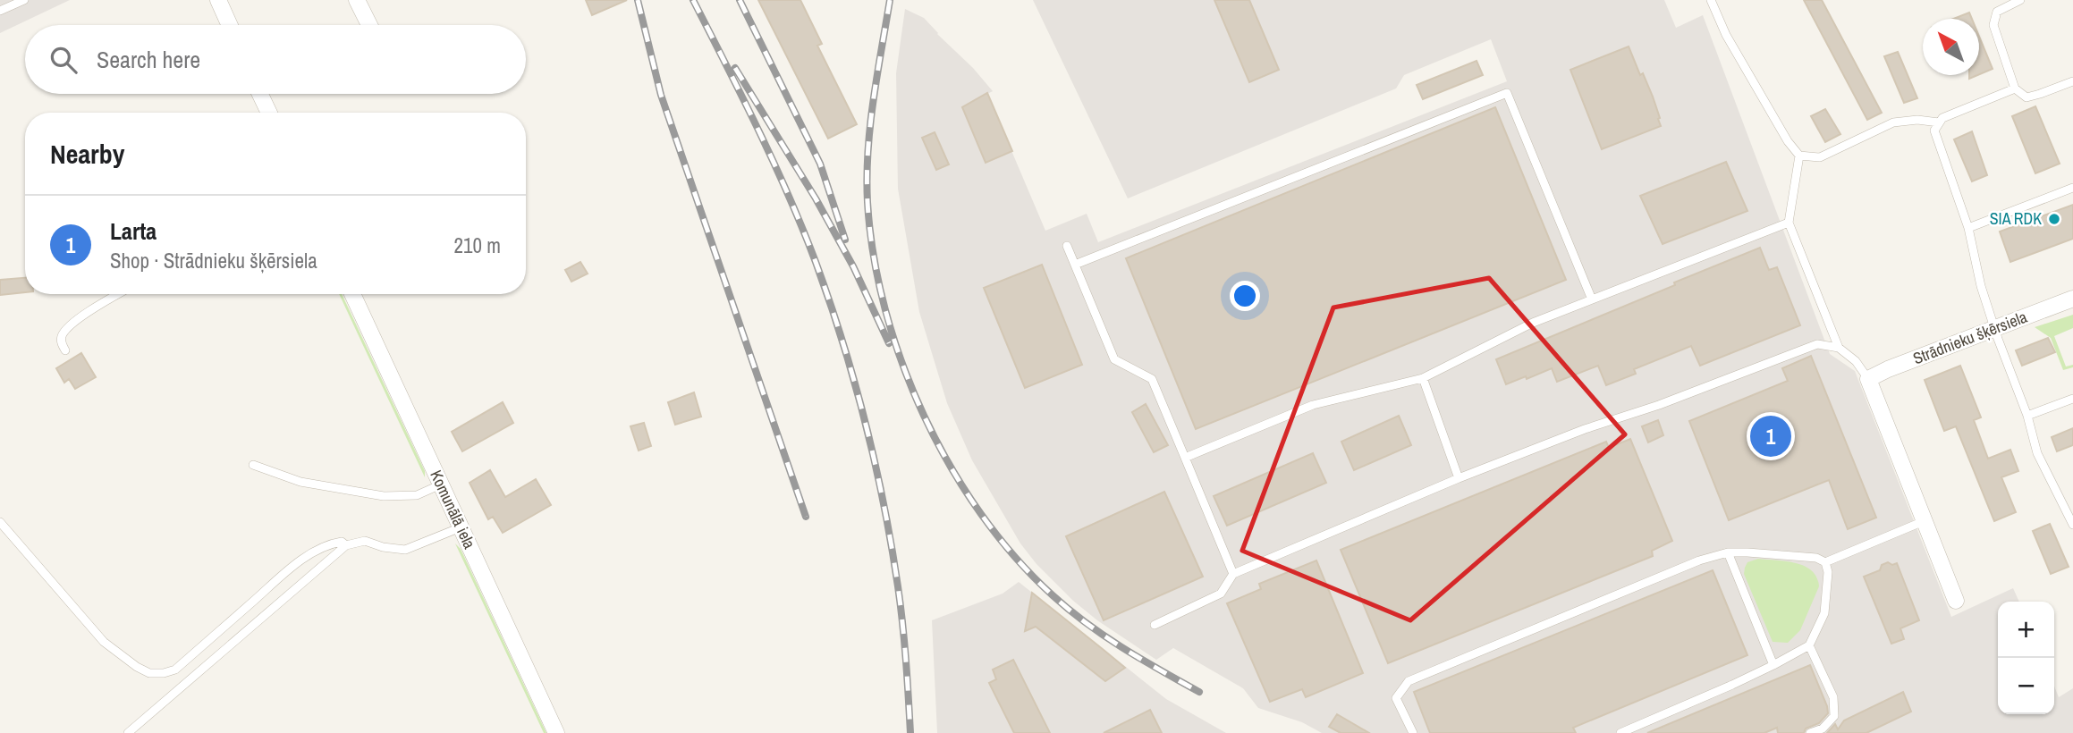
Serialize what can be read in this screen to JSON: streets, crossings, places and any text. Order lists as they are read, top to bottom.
{
  "streets": {
    "street": ["Strādnieku šķērsiela", "Komunālā iela"]
  },
  "places": ["SIA RDK"],
  "north": "top left",
  "page": {
    "search": "Search here",
    "heading": "Nearby",
    "list": [
      {
        "mark": "1",
        "name": "Larta",
        "note": "Shop · Strādnieku šķērsiela",
        "value": "210 m"
      }
    ],
    "pins": "1",
    "map_buttons": ["+", "−"]
  }
}
